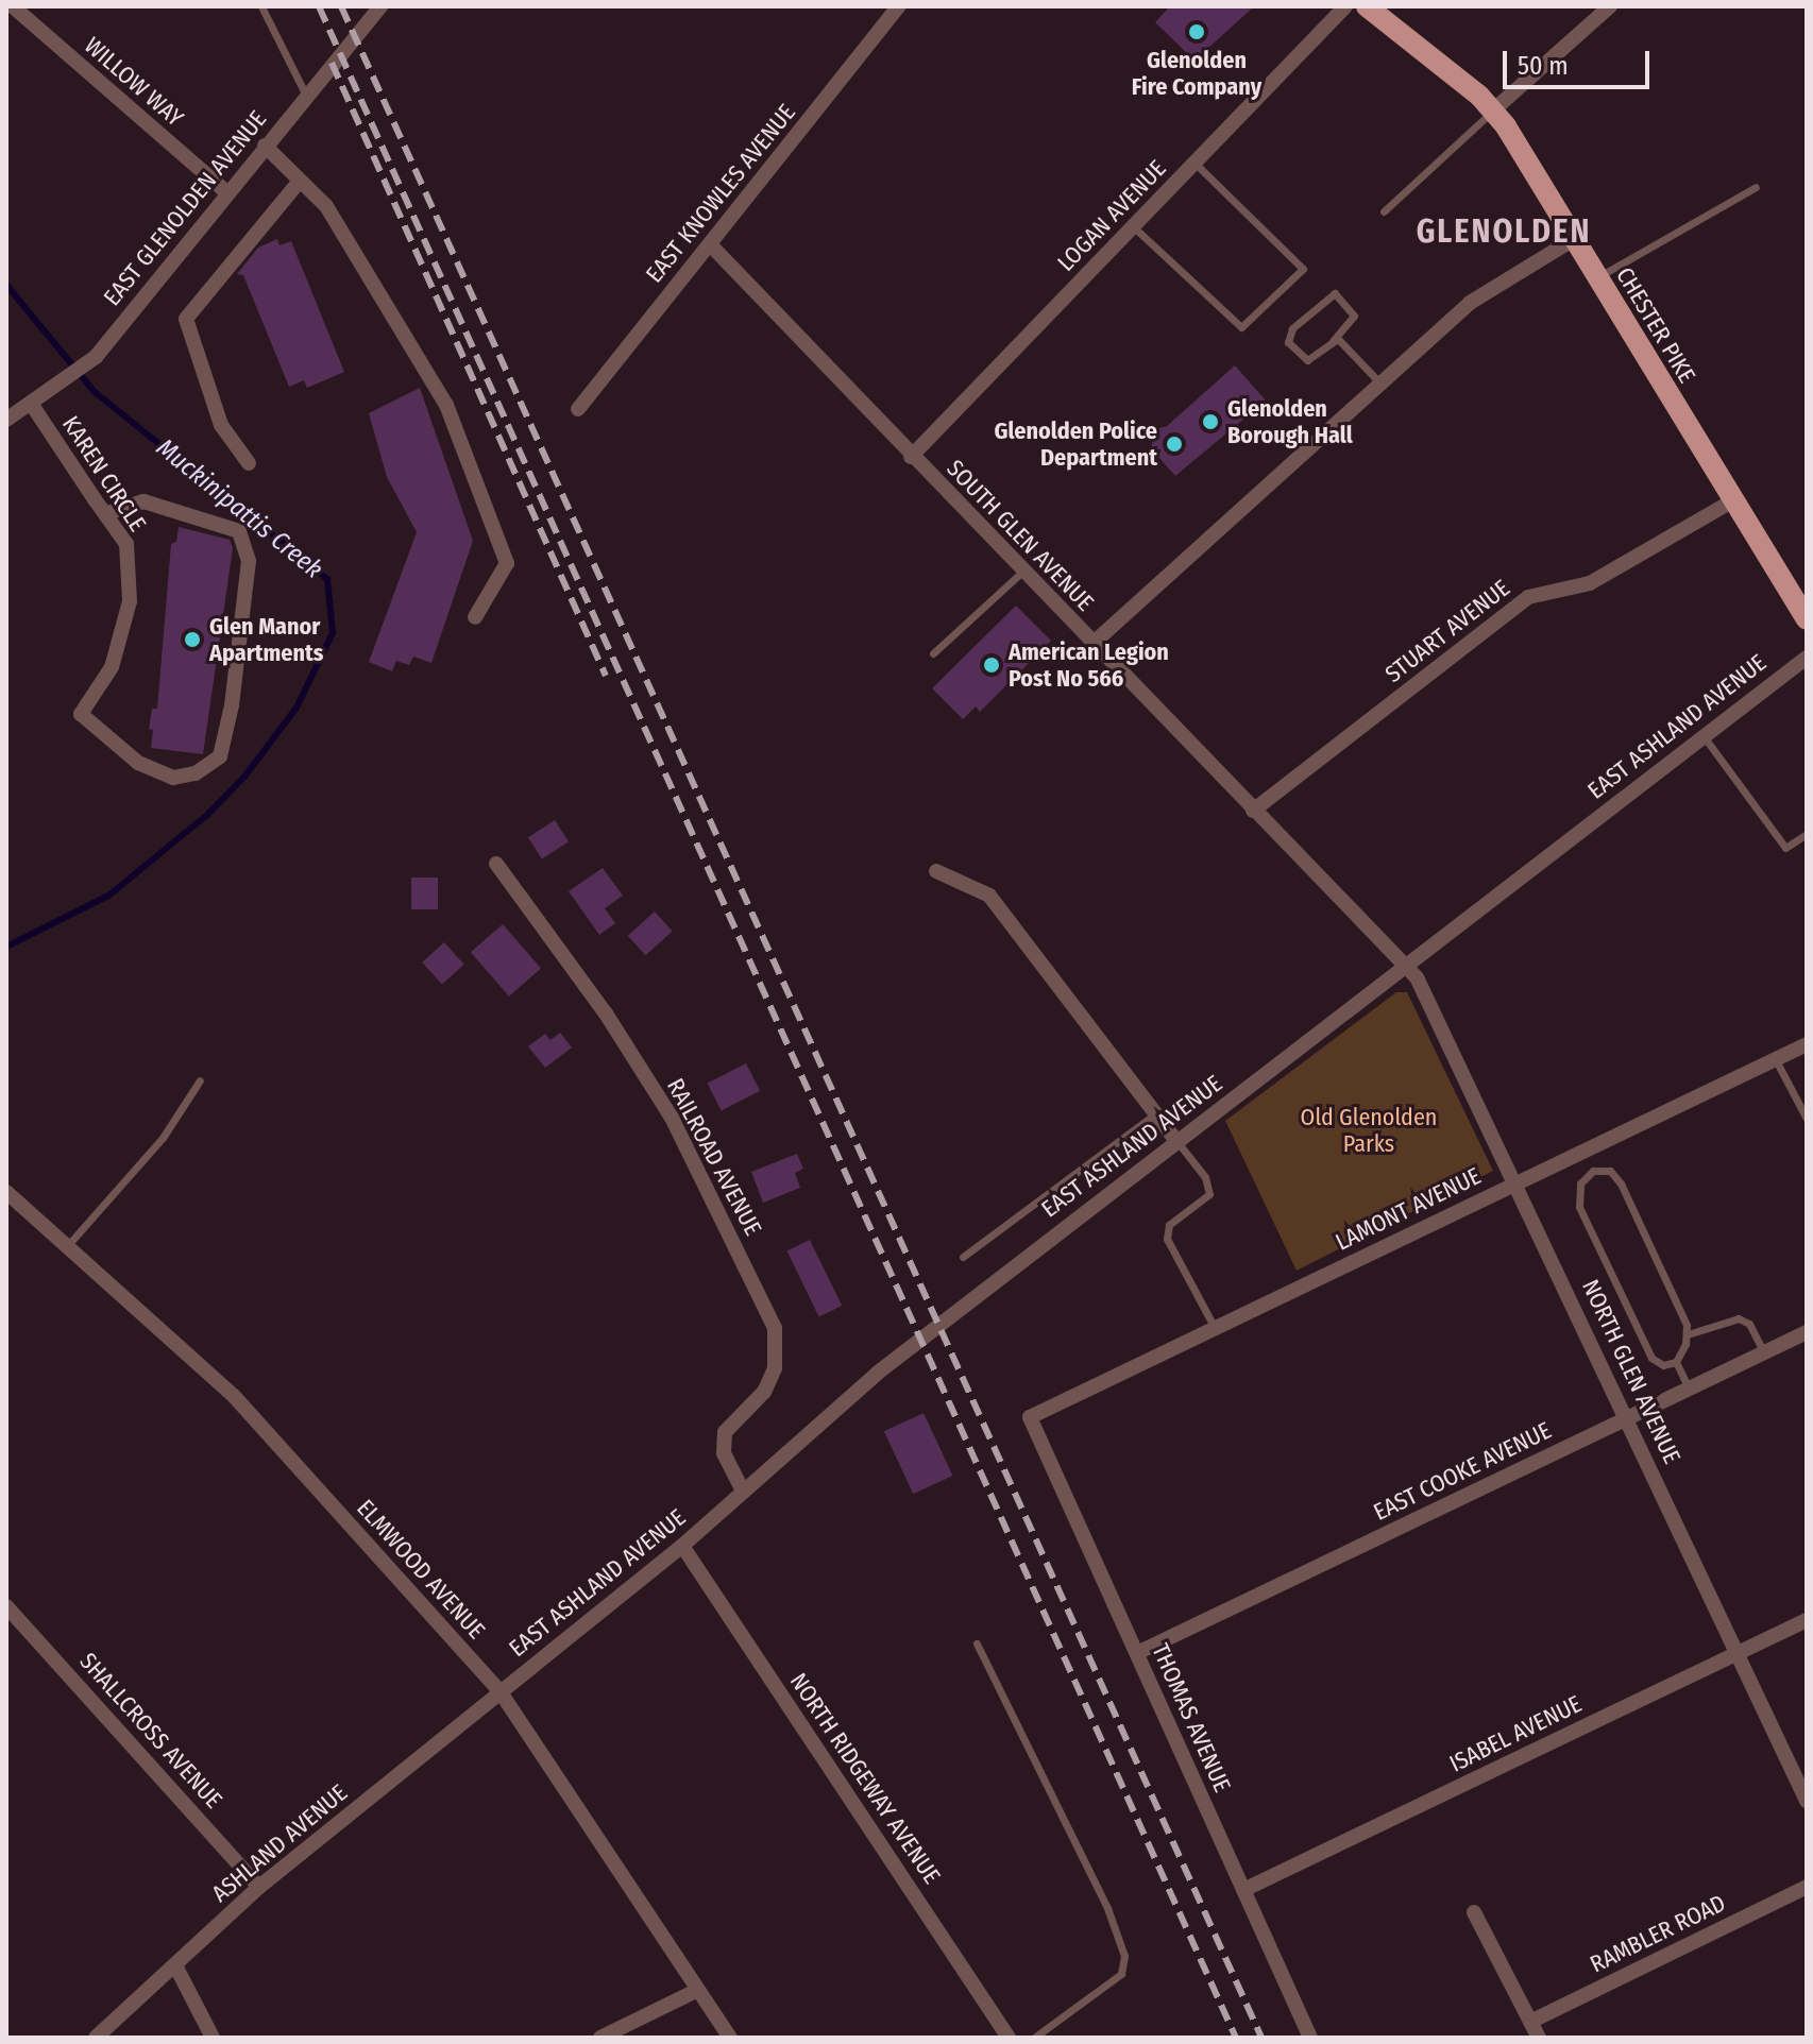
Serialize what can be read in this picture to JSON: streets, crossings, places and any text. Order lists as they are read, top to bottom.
{
  "streets": {
    "main road": ["CHESTER PIKE"],
    "street": [
      "WILLOW WAY",
      "EAST KNOWLES AVENUE",
      "EAST GLENOLDEN AVENUE",
      "LOGAN AVENUE",
      "KAREN CIRCLE",
      "SOUTH GLEN AVENUE",
      "STUART AVENUE",
      "EAST ASHLAND AVENUE",
      "RAILROAD AVENUE",
      "LAMONT AVENUE",
      "NORTH GLEN AVENUE",
      "EAST COOKE AVENUE",
      "ELMWOOD AVENUE",
      "THOMAS AVENUE",
      "SHALLCROSS AVENUE",
      "ISABEL AVENUE",
      "NORTH RIDGEWAY AVENUE",
      "ASHLAND AVENUE",
      "RAMBLER ROAD"
    ]
  },
  "crossings": [
    ["WILLOW WAY", "EAST GLENOLDEN AVENUE"],
    ["EAST KNOWLES AVENUE", "SOUTH GLEN AVENUE"],
    ["EAST GLENOLDEN AVENUE", "KAREN CIRCLE"],
    ["LOGAN AVENUE", "SOUTH GLEN AVENUE"],
    ["CHESTER PIKE", "STUART AVENUE"],
    ["SOUTH GLEN AVENUE", "STUART AVENUE"],
    ["SOUTH GLEN AVENUE", "EAST ASHLAND AVENUE"],
    ["SOUTH GLEN AVENUE", "NORTH GLEN AVENUE"],
    ["EAST ASHLAND AVENUE", "RAILROAD AVENUE"],
    ["EAST ASHLAND AVENUE", "NORTH GLEN AVENUE"],
    ["EAST ASHLAND AVENUE", "ELMWOOD AVENUE"],
    ["EAST ASHLAND AVENUE", "NORTH RIDGEWAY AVENUE"],
    ["EAST ASHLAND AVENUE", "ASHLAND AVENUE"],
    ["LAMONT AVENUE", "NORTH GLEN AVENUE"],
    ["LAMONT AVENUE", "THOMAS AVENUE"],
    ["NORTH GLEN AVENUE", "EAST COOKE AVENUE"],
    ["NORTH GLEN AVENUE", "ISABEL AVENUE"],
    ["EAST COOKE AVENUE", "THOMAS AVENUE"],
    ["ELMWOOD AVENUE", "ASHLAND AVENUE"],
    ["THOMAS AVENUE", "ISABEL AVENUE"],
    ["SHALLCROSS AVENUE", "ASHLAND AVENUE"]
  ],
  "districts": ["GLENOLDEN"],
  "water": ["Muckinipattis Creek"],
  "parks": ["Old Glenolden Parks"],
  "places": [
    "Glenolden Fire Company",
    "Glenolden Borough Hall",
    "Glenolden Police Department",
    "Glen Manor Apartments",
    "American Legion Post No 566"
  ],
  "scale_bar": "50 m"
}
